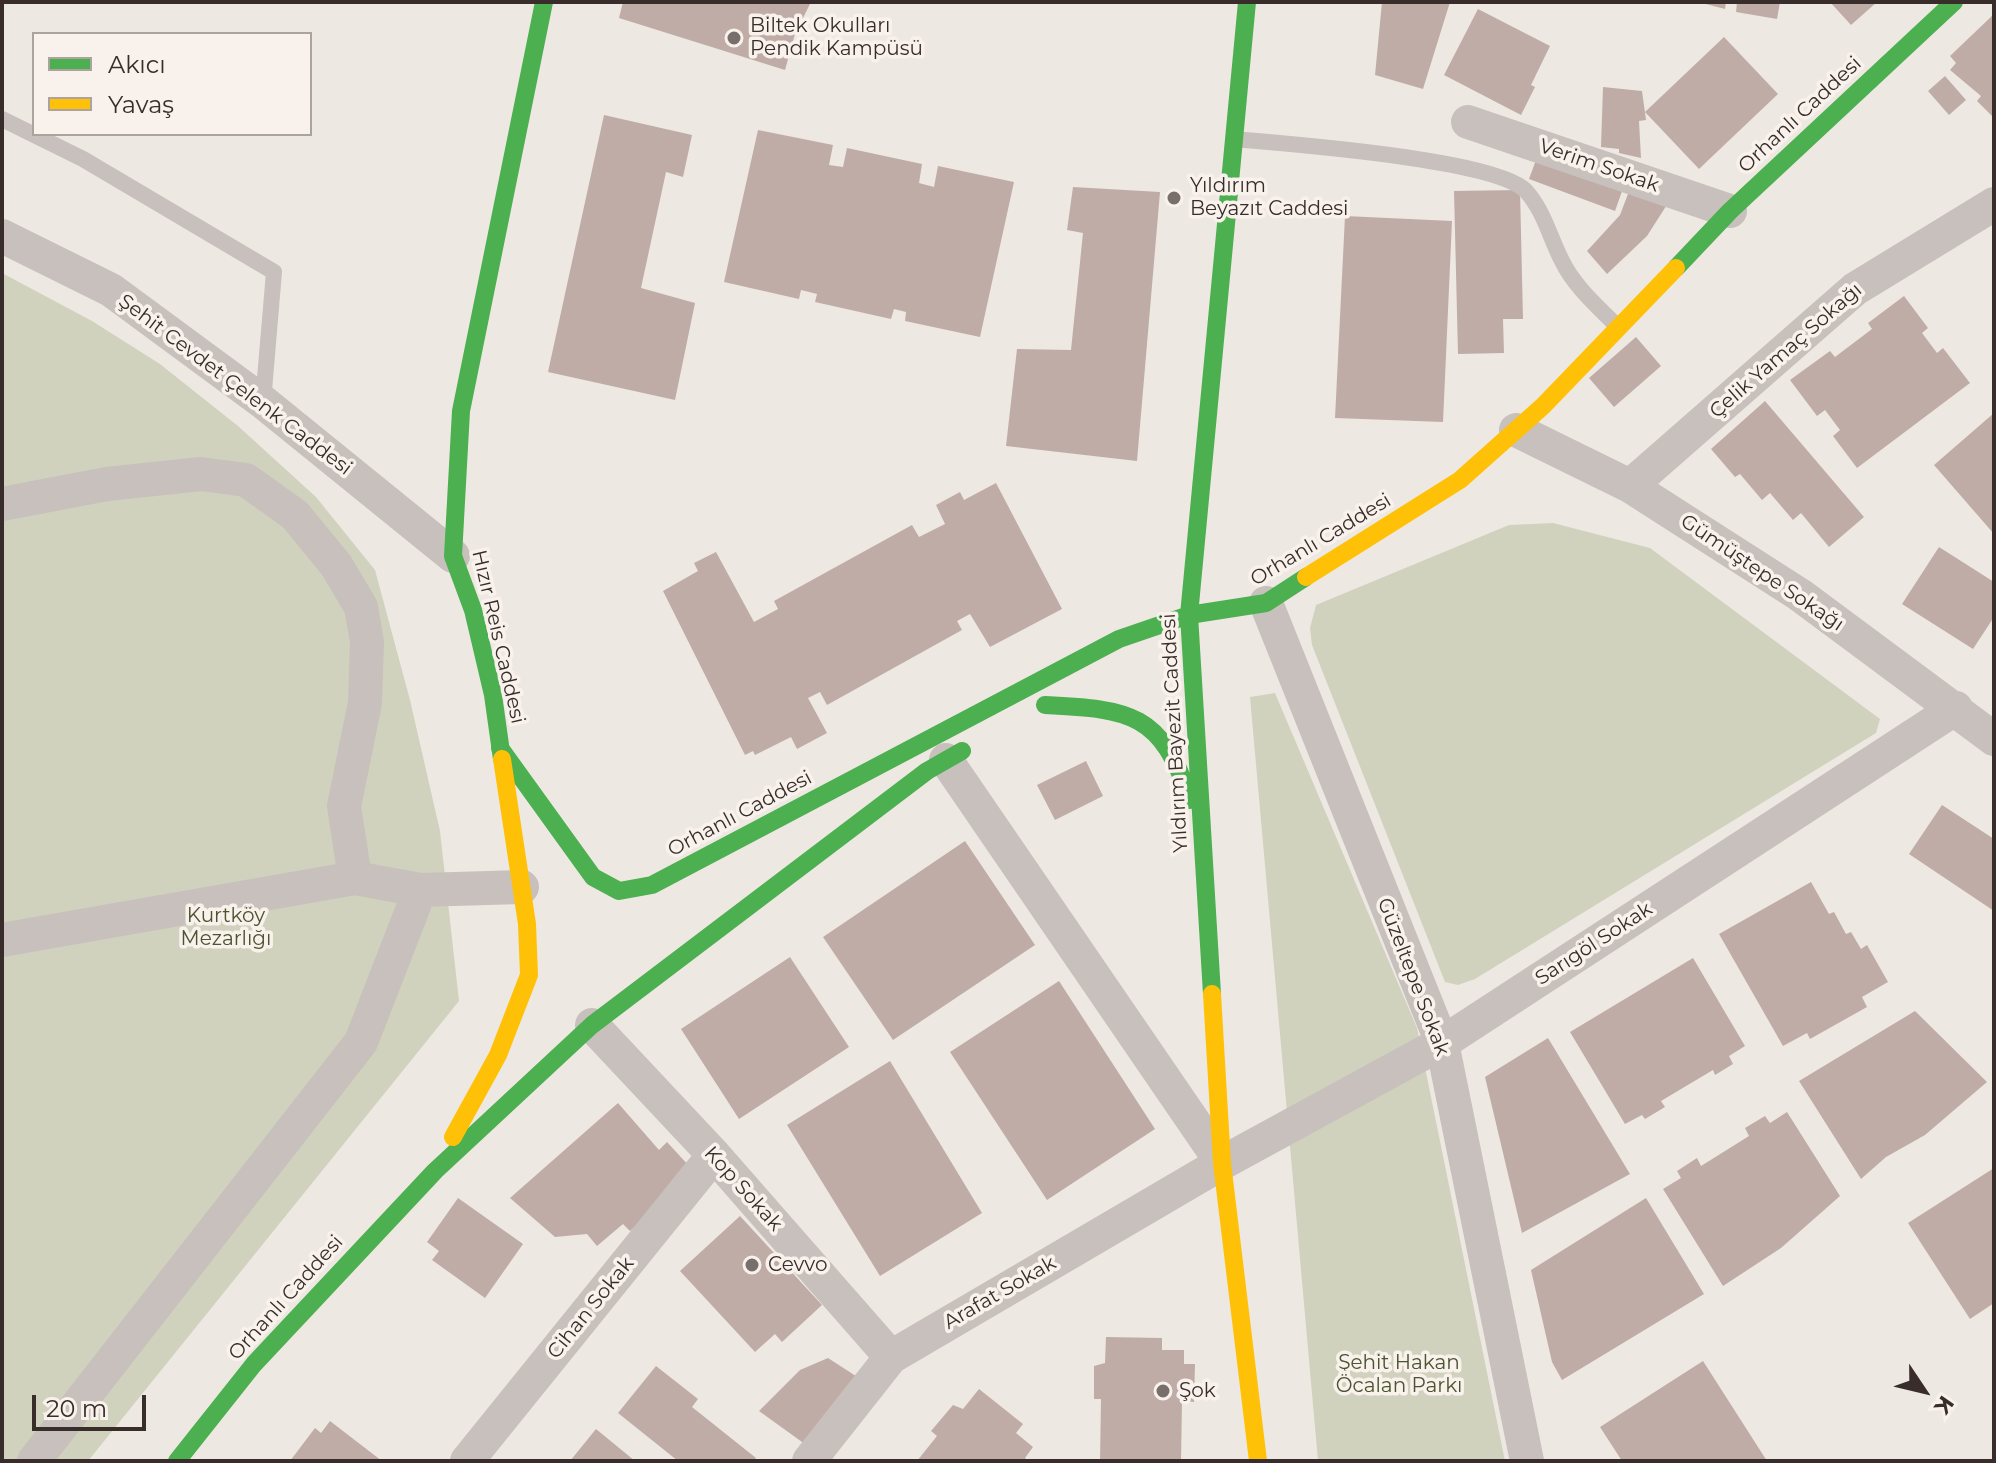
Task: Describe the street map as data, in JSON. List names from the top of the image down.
{
  "streets": {
    "street": [
      "Orhanlı Caddesi",
      "Verim Sokak",
      "Çelik Yamaç Sokağı",
      "Şehit Cevdet Çelenk Caddesi",
      "Gümüştepe Sokağı",
      "Hızır Reis Caddesi",
      "Yıldırım Bayezit Caddesi",
      "Sarıgöl Sokak",
      "Güzeltepe Sokak",
      "Kop Sokak",
      "Arafat Sokak",
      "Cihan Sokak"
    ]
  },
  "crossings": [
    ["Orhanlı Caddesi", "Verim Sokak"],
    ["Orhanlı Caddesi", "Gümüştepe Sokağı"],
    ["Orhanlı Caddesi", "Hızır Reis Caddesi"],
    ["Orhanlı Caddesi", "Yıldırım Bayezit Caddesi"],
    ["Orhanlı Caddesi", "Güzeltepe Sokak"],
    ["Çelik Yamaç Sokağı", "Gümüştepe Sokağı"],
    ["Şehit Cevdet Çelenk Caddesi", "Hızır Reis Caddesi"],
    ["Gümüştepe Sokağı", "Sarıgöl Sokak"],
    ["Yıldırım Bayezit Caddesi", "Sarıgöl Sokak"],
    ["Yıldırım Bayezit Caddesi", "Arafat Sokak"],
    ["Sarıgöl Sokak", "Güzeltepe Sokak"],
    ["Sarıgöl Sokak", "Arafat Sokak"],
    ["Kop Sokak", "Arafat Sokak"],
    ["Kop Sokak", "Cihan Sokak"]
  ],
  "parks": ["Kurtköy Mezarlığı", "Şehit Hakan Öcalan Parkı"],
  "places": [
    "Biltek Okulları Pendik Kampüsü",
    "Yıldırım Beyazıt Caddesi",
    "Cevvo",
    "Şok"
  ],
  "legend": ["Akıcı", "Yavaş"],
  "scale_bar": "20 m",
  "north": "bottom right"
}
